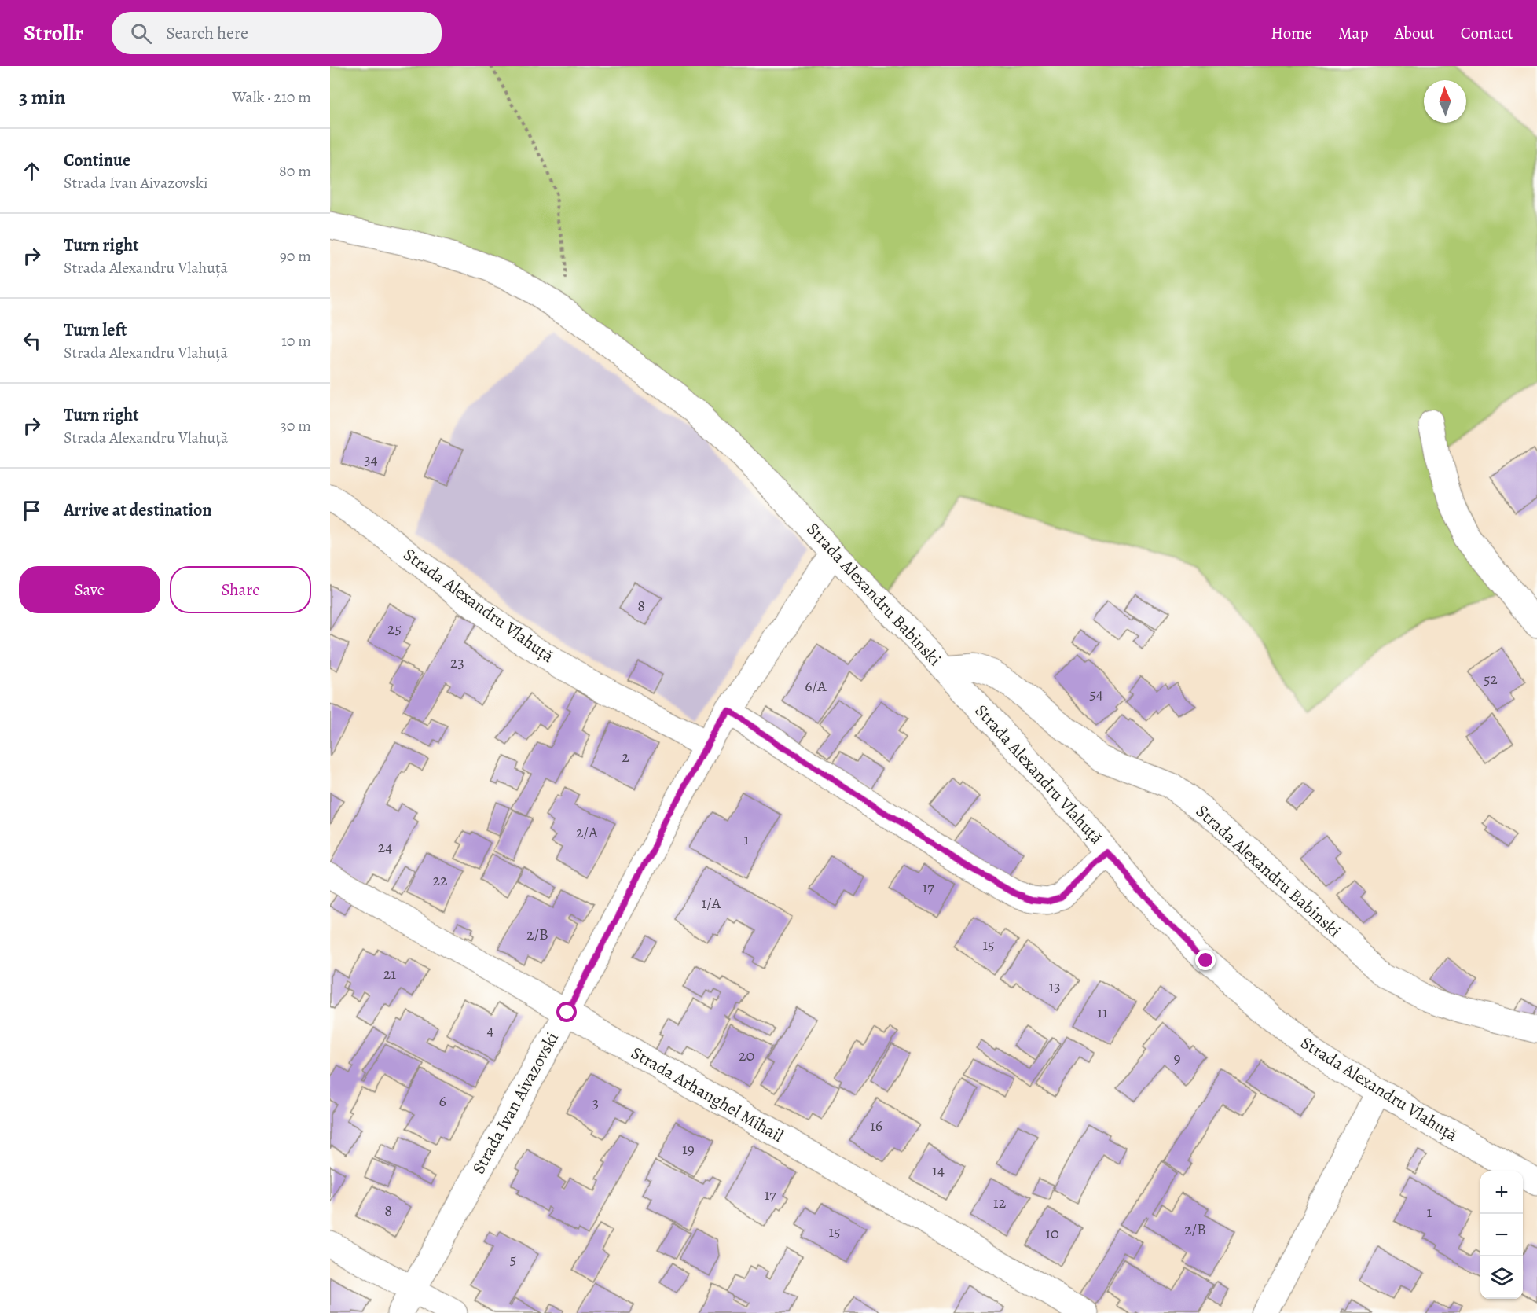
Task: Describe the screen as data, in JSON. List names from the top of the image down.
{
  "streets": {
    "street": [
      "Strada Alexandru Babinski",
      "Strada Аlexandru Vlahuță",
      "Strada Arhanghel Mihail",
      "Strada Ivan Aivazovski"
    ]
  },
  "crossings": [
    ["Strada Alexandru Babinski", "Strada Аlexandru Vlahuță"],
    ["Strada Alexandru Babinski", "Strada Ivan Aivazovski"],
    ["Strada Аlexandru Vlahuță", "Strada Ivan Aivazovski"],
    ["Strada Arhanghel Mihail", "Strada Ivan Aivazovski"]
  ],
  "house_numbers": [
    "34",
    "8",
    "25",
    "23",
    "52",
    "6/A",
    "54",
    "2",
    "2/A",
    "1",
    "24",
    "22",
    "17",
    "1/A",
    "2/B",
    "15",
    "21",
    "13",
    "11",
    "4",
    "20",
    "9",
    "6",
    "3",
    "16",
    "19",
    "14",
    "17",
    "12",
    "8",
    "1",
    "2/B",
    "15",
    "10",
    "5"
  ],
  "north": "top",
  "page": {
    "header": "Strollr",
    "search": "Search here",
    "nav": [
      "Home",
      "Map",
      "About",
      "Contact"
    ],
    "heading": ["3 min", "Walk · 210 m"],
    "list": [
      ["Continue", "Strada Ivan Aivazovski", "80 m"],
      ["Turn right", "Strada Alexandru Vlahuță", "90 m"],
      ["Turn left", "Strada Alexandru Vlahuță", "10 m"],
      ["Turn right", "Strada Аlexandru Vlahuță", "30 m"],
      "Arrive at destination"
    ],
    "buttons": ["Save", "Share"],
    "map_buttons": ["+", "−"]
  }
}
